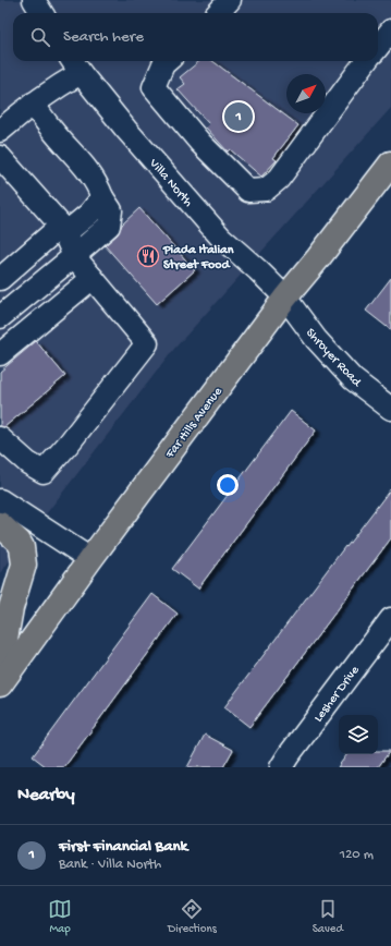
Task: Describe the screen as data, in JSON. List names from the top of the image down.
{
  "streets": {
    "main road": ["Far Hills Avenue"],
    "street": ["Villa North", "Shroyer Road", "Lesher Drive"]
  },
  "crossings": [
    ["Villa North", "Shroyer Road"],
    ["Villa North", "Far Hills Avenue"],
    ["Shroyer Road", "Far Hills Avenue"]
  ],
  "places": {
    "restaurant": ["Piada Italian Street Food"]
  },
  "north": "top right",
  "page": {
    "search": "Search here",
    "pins": "1",
    "heading": "Nearby",
    "list": [
      {
        "mark": "1",
        "name": "First Financial Bank",
        "note": "Bank · Villa North",
        "value": "120 m"
      }
    ],
    "nav": ["Map", "Directions", "Saved"]
  }
}
